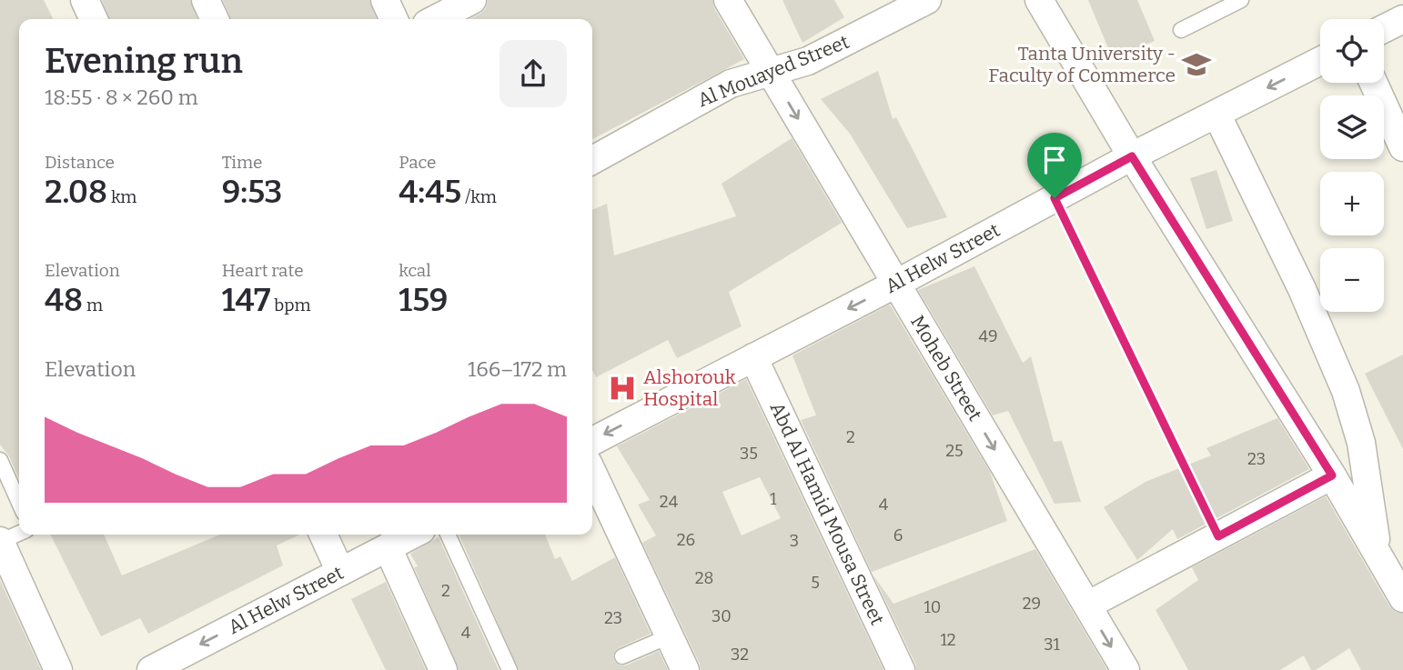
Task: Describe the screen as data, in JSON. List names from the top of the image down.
{
  "streets": {
    "street": [
      "Al Mouayed Street",
      "Al Helw Street",
      "Moheb Street",
      "Abd Al Hamid Mousa Street"
    ]
  },
  "crossings": [
    ["Al Mouayed Street", "Moheb Street"],
    ["Al Helw Street", "Moheb Street"],
    ["Al Helw Street", "Abd Al Hamid Mousa Street"]
  ],
  "one_way": ["Al Helw Street", "Moheb Street"],
  "places": {
    "school or university": ["Tanta University - Faculty of Commerce"],
    "hospital": ["Alshorouk Hospital"]
  },
  "house_numbers": [
    "49",
    "2",
    "25",
    "35",
    "23",
    "1",
    "24",
    "4",
    "6",
    "26",
    "3",
    "28",
    "5",
    "2",
    "29",
    "10",
    "30",
    "23",
    "4",
    "12",
    "31",
    "32"
  ],
  "page": {
    "map_buttons": ["+", "−"],
    "heading": ["Evening run", "18:55 · 8 × 260 m"],
    "stats": [
      ["Distance", "2.08 km"],
      ["Time", "9:53"],
      ["Pace", "4:45 /km"],
      ["Elevation", "48 m"],
      ["Heart rate", "147 bpm"],
      ["kcal", "159"]
    ],
    "chart": ["Elevation", "166–172 m"]
  }
}
